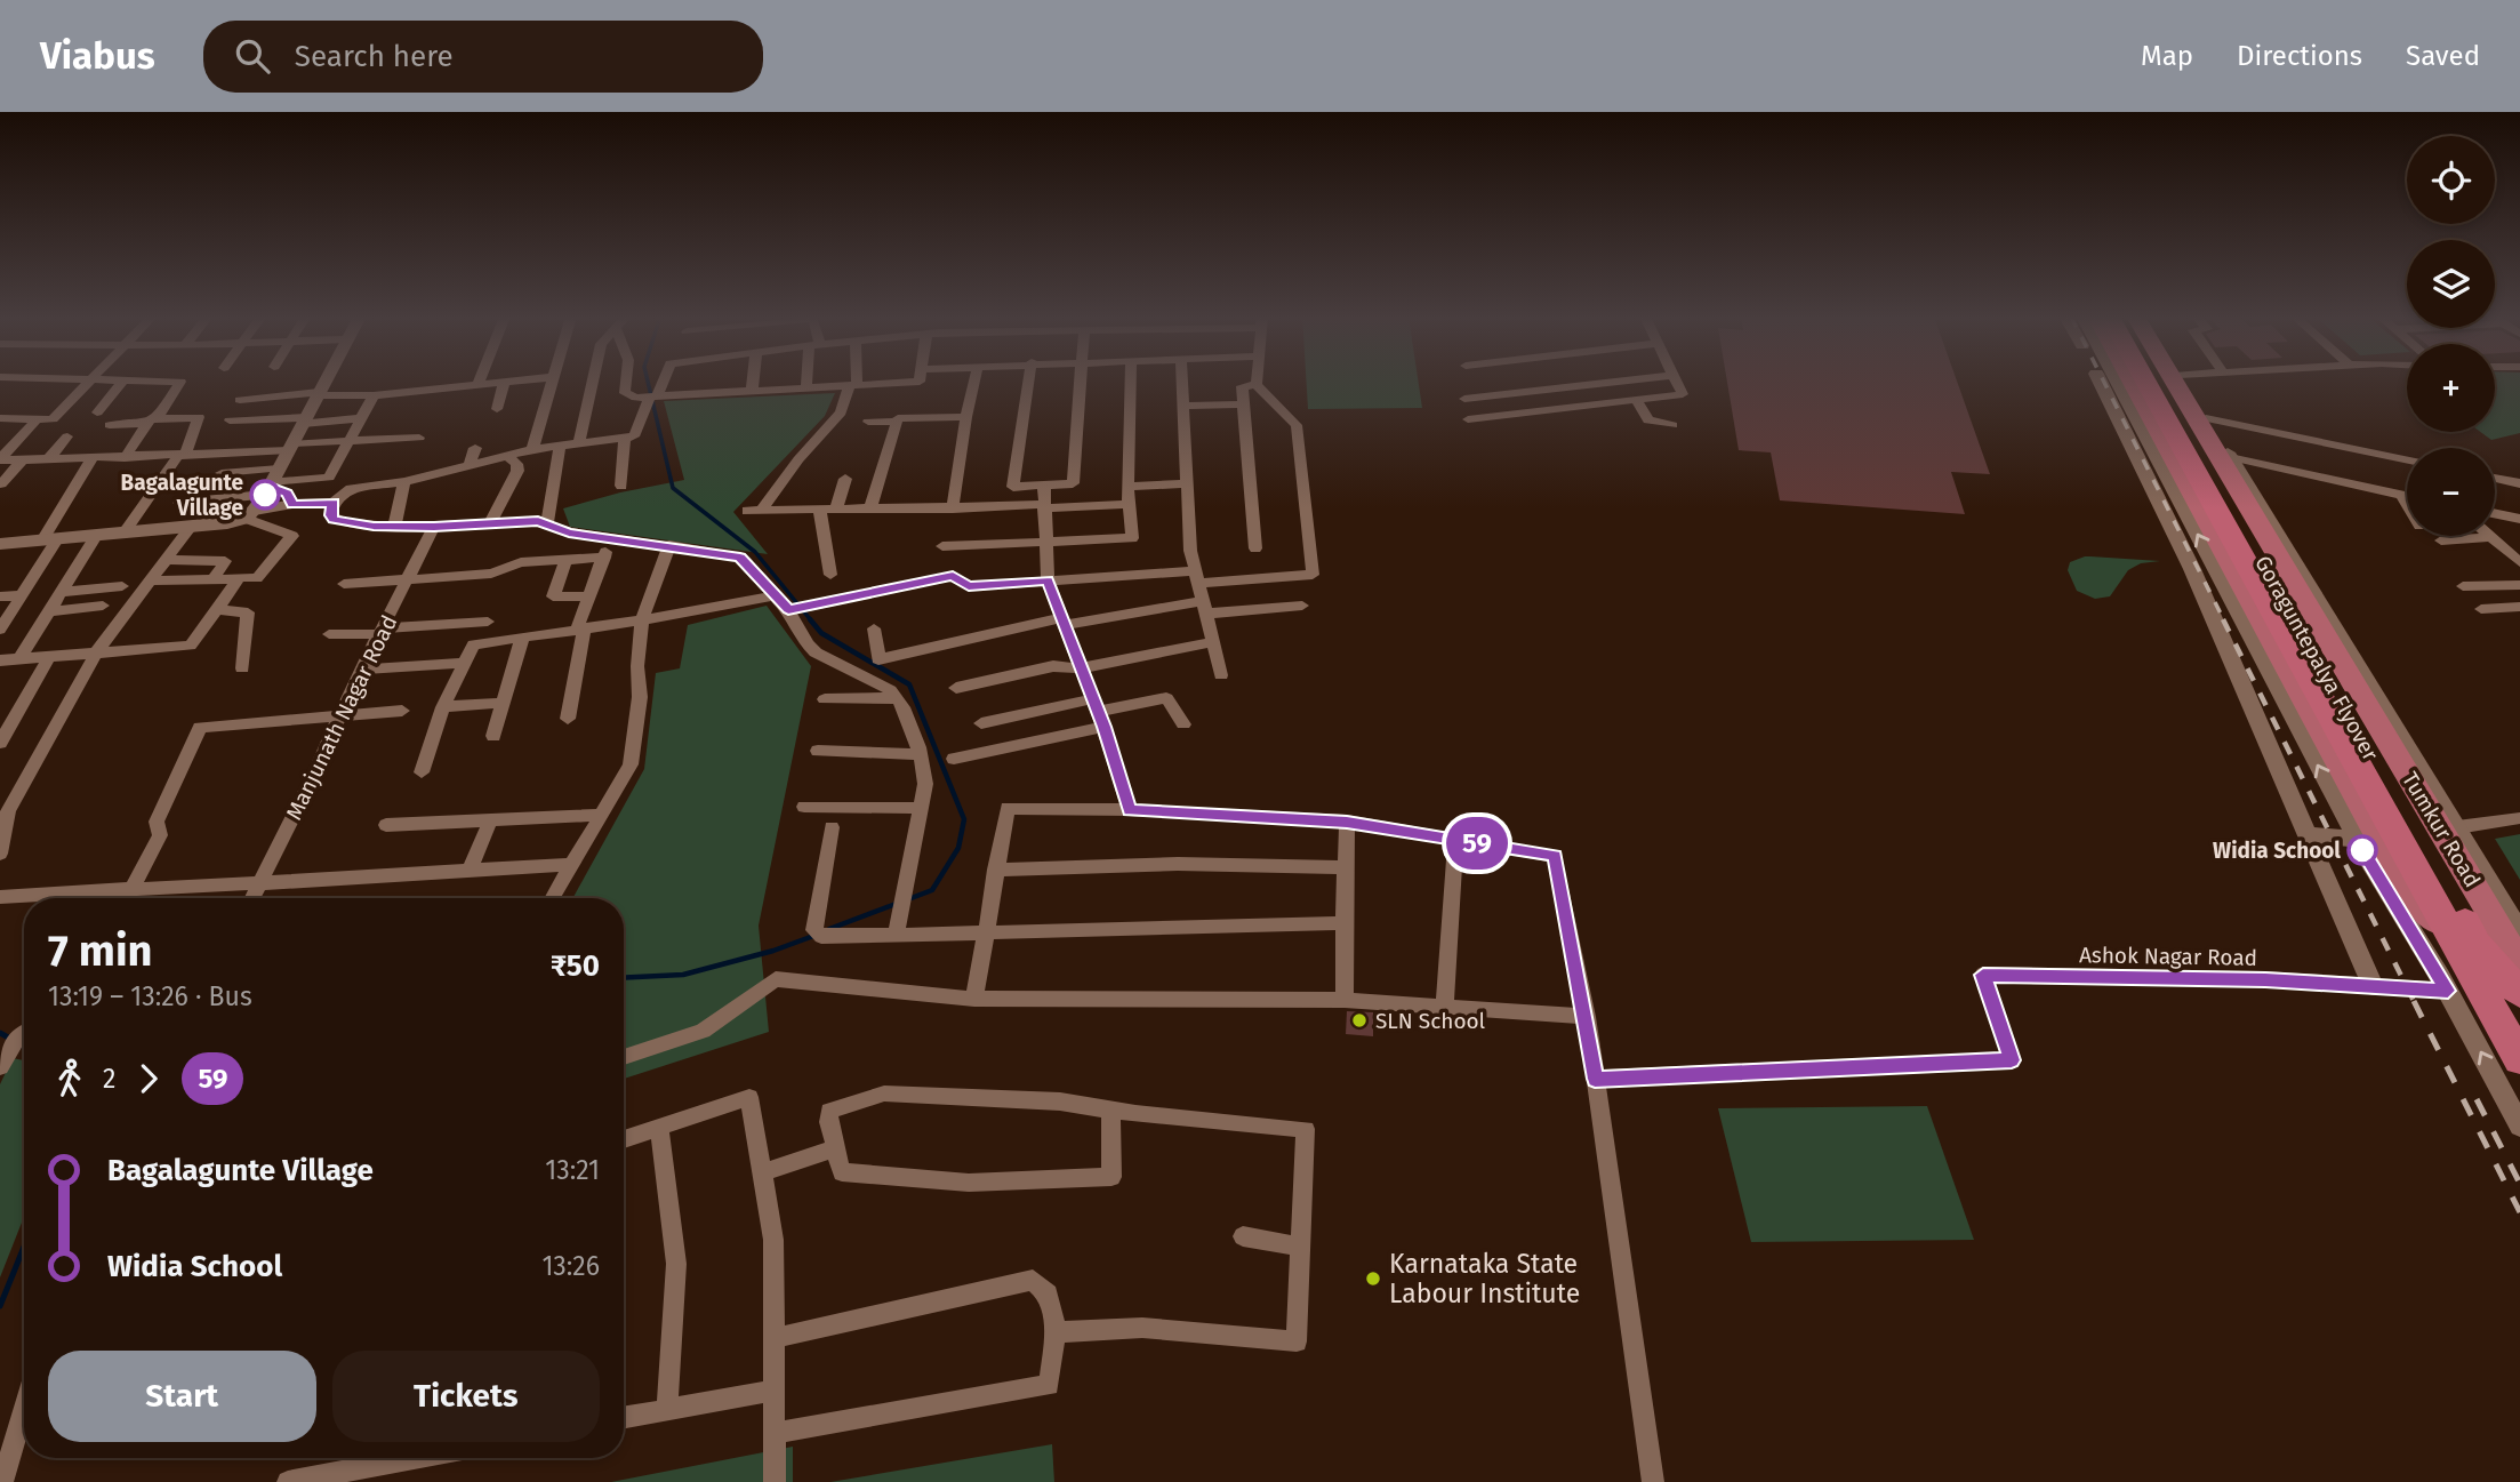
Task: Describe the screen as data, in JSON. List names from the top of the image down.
{
  "streets": {
    "highway": ["Goraguntepalya Flyover", "Tumkur Road"],
    "street": ["Manjunath Nagar Road", "Ashok Nagar Road"]
  },
  "places": [
    "Bagalagunte Village",
    "Widia School",
    "SLN School",
    "Karnataka State Labour Institute"
  ],
  "lines": ["bus line 59"],
  "page": {
    "header": "Viabus",
    "search": "Search here",
    "nav": ["Map", "Directions", "Saved"],
    "on_map": "59",
    "map_buttons": ["+", "−"],
    "heading": ["7 min", "13:19 – 13:26 · Bus", "₹50"],
    "legs": ["2", "59"],
    "list": [
      {
        "name": "Bagalagunte Village",
        "value": "13:21"
      },
      {
        "name": "Widia School",
        "value": "13:26"
      }
    ],
    "buttons": ["Start", "Tickets"]
  }
}
